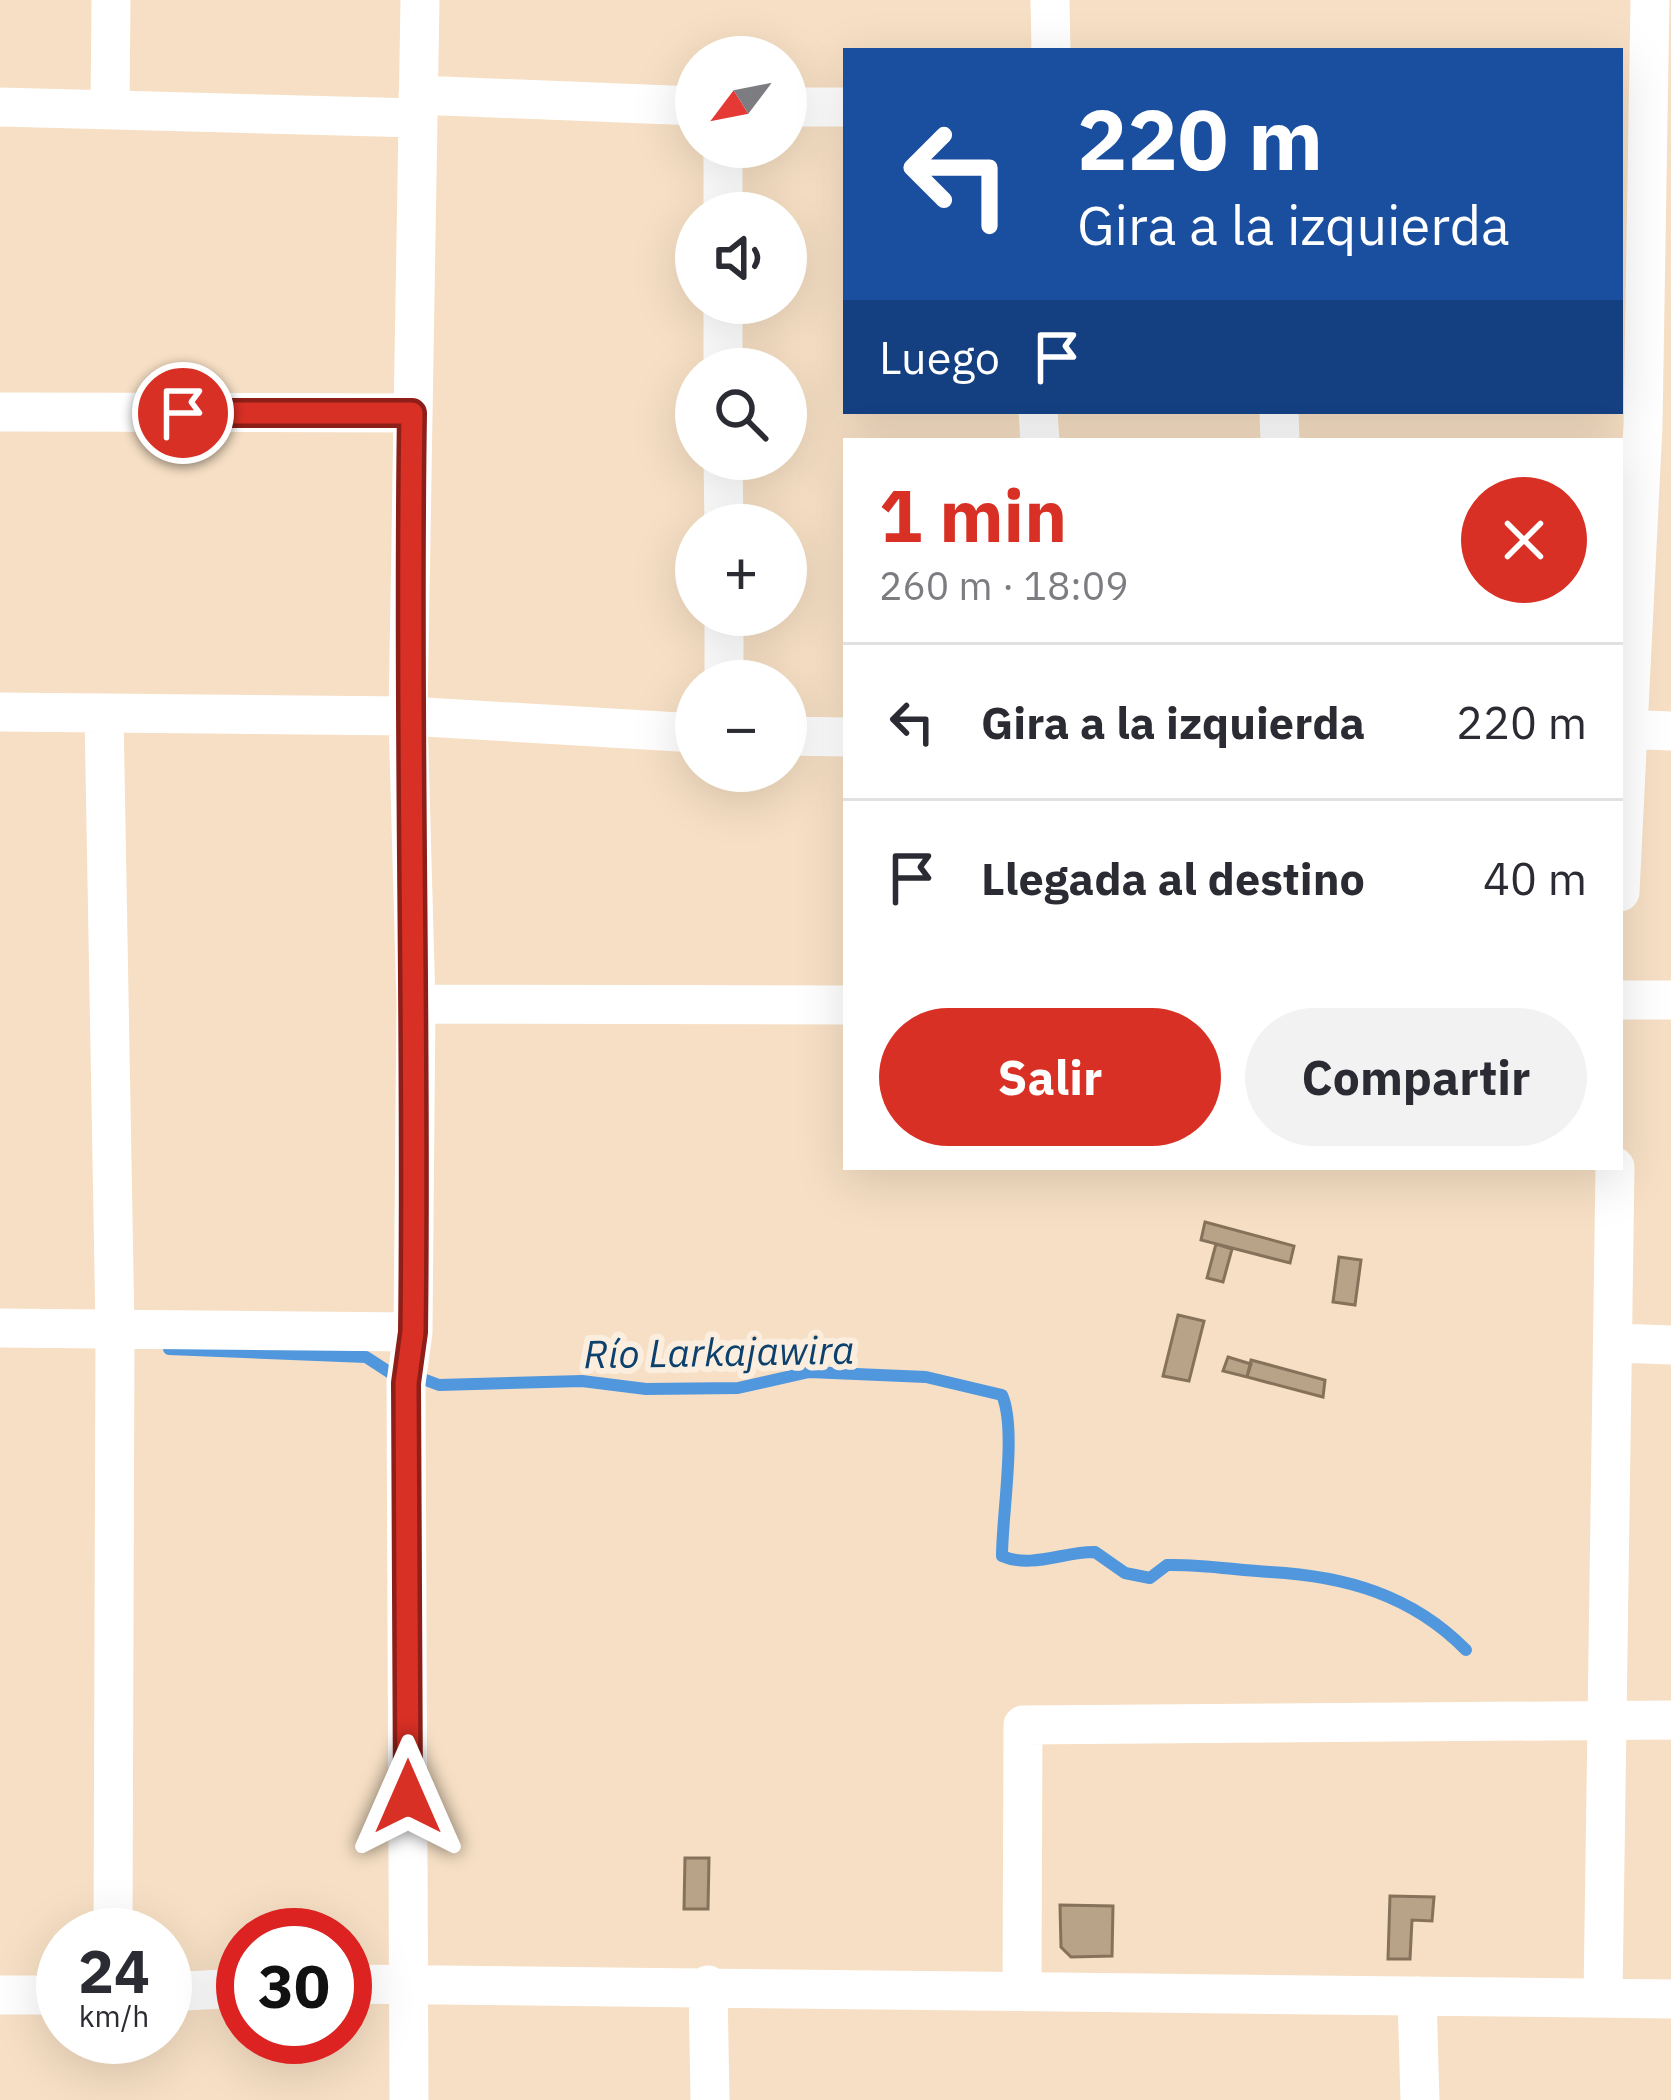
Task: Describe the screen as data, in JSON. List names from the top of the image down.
{
  "water": ["Río Larkajawira"],
  "north": "bottom left",
  "page": {
    "map_buttons": ["+", "−"],
    "turn": ["220 m", "Gira a la izquierda"],
    "then": "Luego",
    "heading": ["1 min", "260 m · 18:09"],
    "list": [
      {
        "name": "Gira a la izquierda",
        "value": "220 m"
      },
      {
        "name": "Llegada al destino",
        "value": "40 m"
      }
    ],
    "buttons": ["Salir", "Compartir"],
    "speed": "24 km/h",
    "limit": "30"
  }
}
